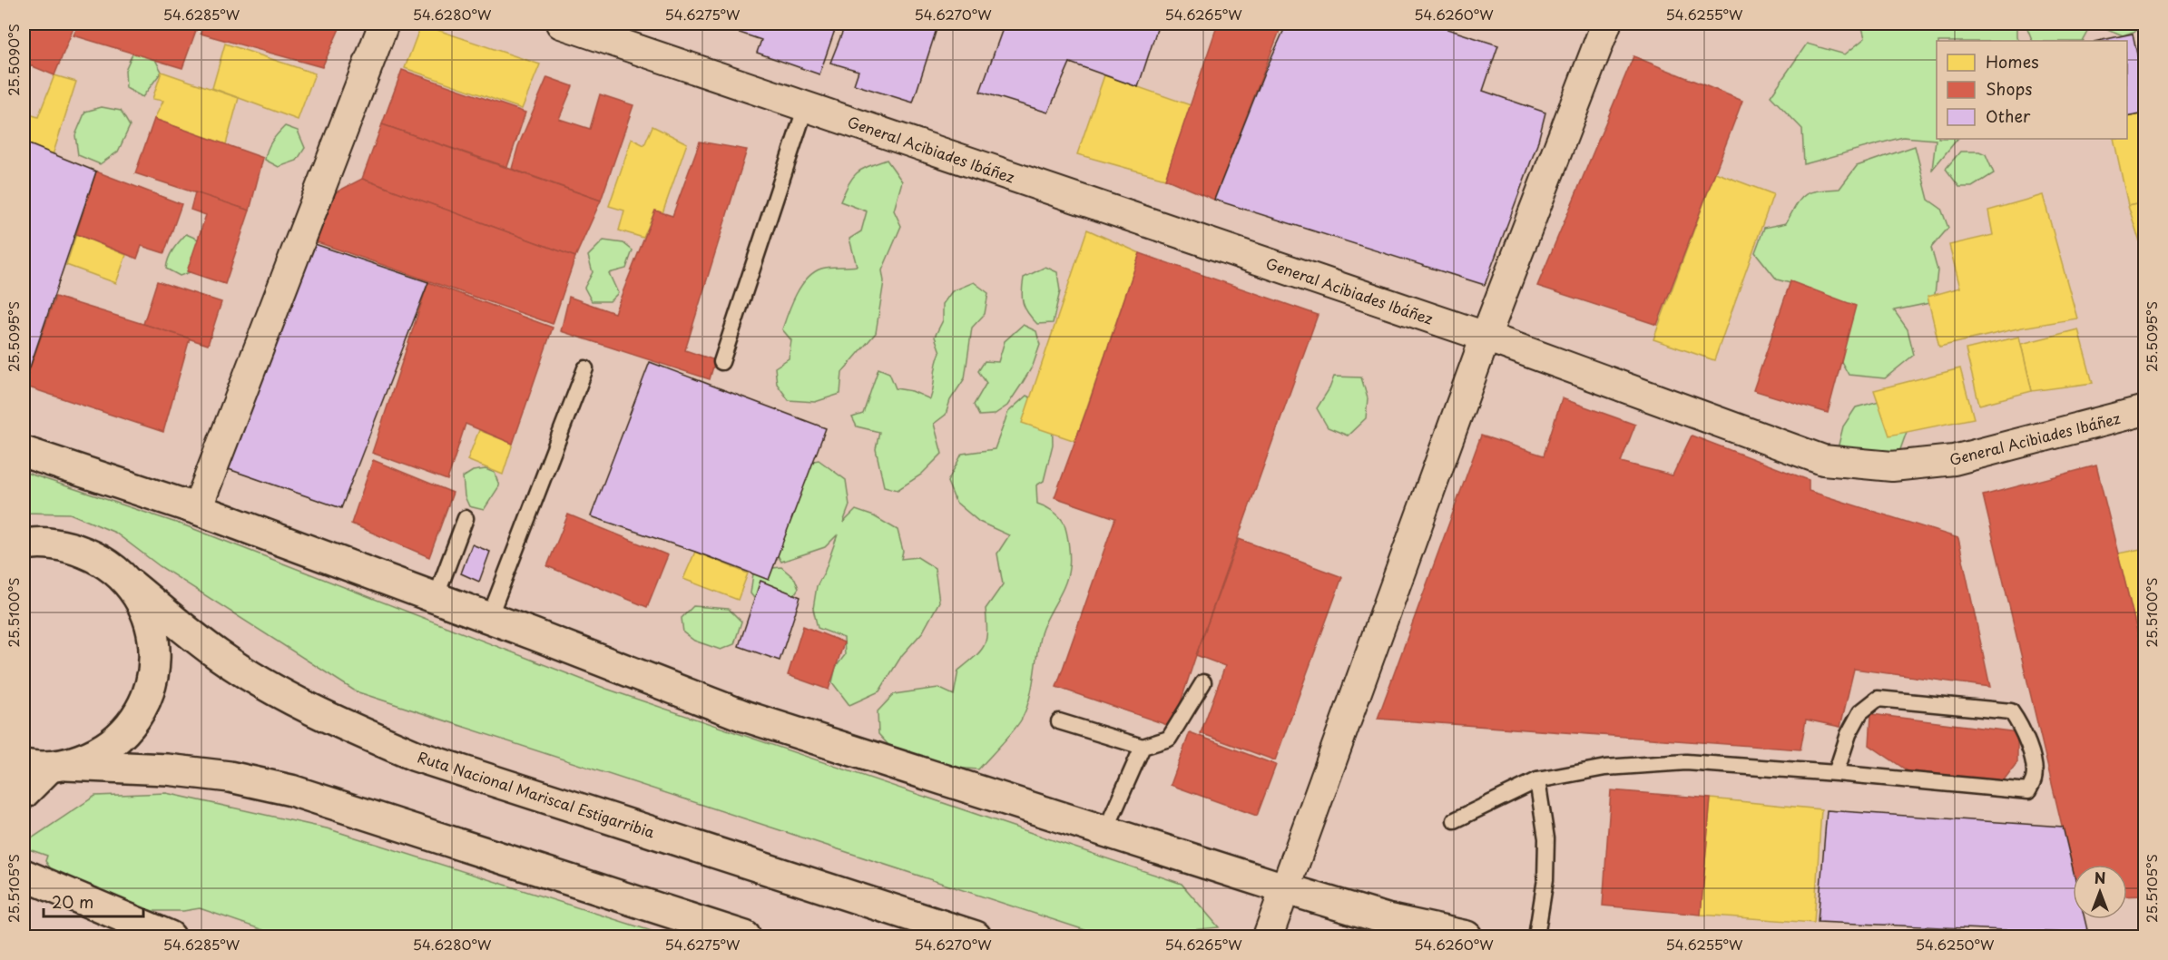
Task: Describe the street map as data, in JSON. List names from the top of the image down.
{
  "streets": {
    "main road": ["Ruta Nacional Mariscal Estigarribia"],
    "street": ["General Acibiades Ibáñez"]
  },
  "legend": ["Homes", "Shops", "Other"],
  "scale_bar": "20 m",
  "north": "top",
  "coordinates": [
    "54.6285°W",
    "54.6280°W",
    "54.6275°W",
    "54.6270°W",
    "54.6265°W",
    "54.6260°W",
    "54.6255°W",
    "25.5090°S",
    "25.5095°S",
    "25.5100°S",
    "25.5105°S",
    "54.6250°W"
  ]
}
